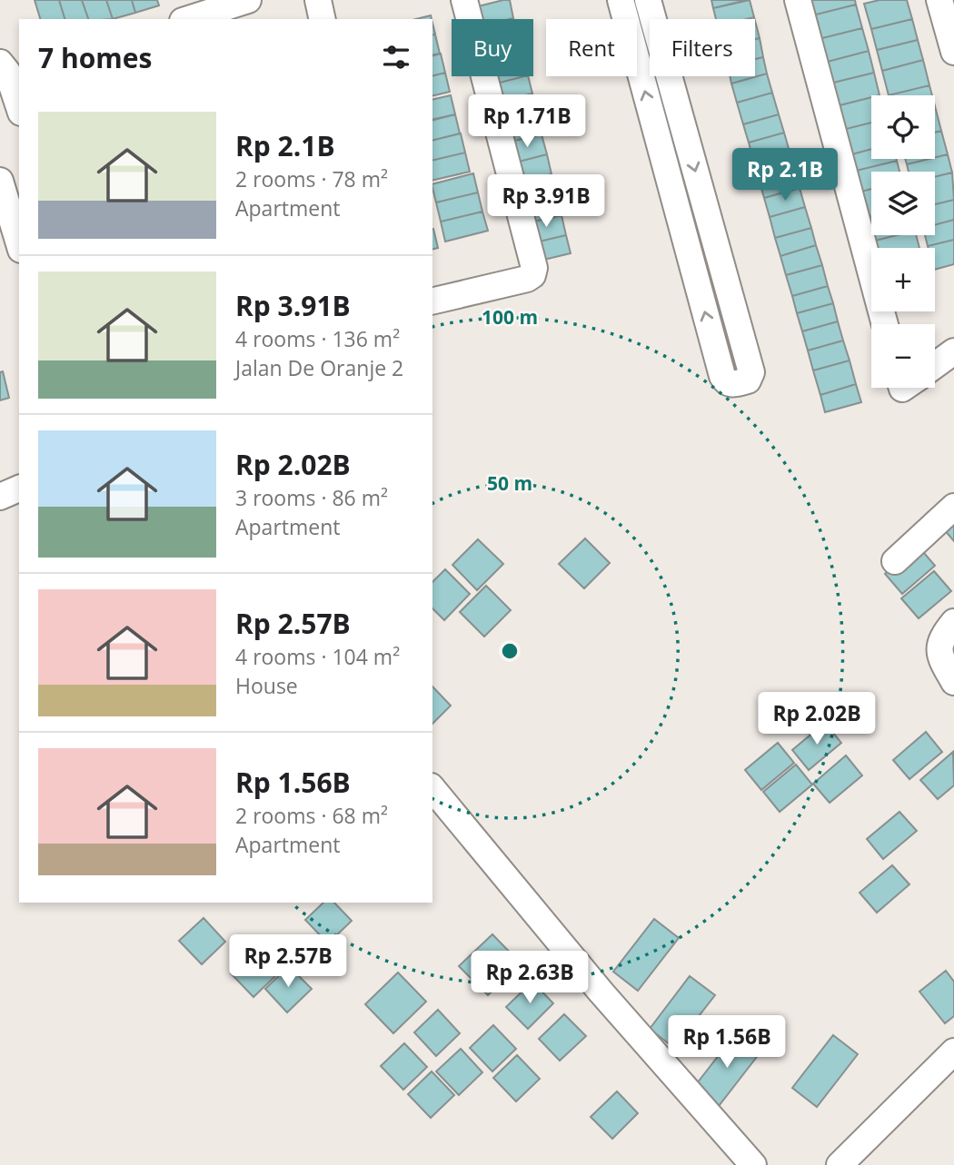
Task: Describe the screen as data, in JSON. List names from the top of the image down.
{
  "page": {
    "chip": ["Buy", "Rent", "Filters"],
    "heading": "7 homes",
    "price": [
      "Rp 1.71B",
      "Rp 2.1B",
      "Rp 3.91B",
      "Rp 2.02B",
      "Rp 2.57B",
      "Rp 2.63B",
      "Rp 1.56B"
    ],
    "map_buttons": ["+", "−"],
    "list": [
      {
        "name": "Rp 2.1B",
        "note": "2 rooms · 78 m² · Apartment"
      },
      {
        "name": "Rp 3.91B",
        "note": "4 rooms · 136 m² · Jalan De Oranje 2"
      },
      {
        "name": "Rp 2.02B",
        "note": "3 rooms · 86 m² · Apartment"
      },
      {
        "name": "Rp 2.57B",
        "note": "4 rooms · 104 m² · House"
      },
      {
        "name": "Rp 1.56B",
        "note": "2 rooms · 68 m² · Apartment"
      }
    ]
  },
  "rings": ["100 m", "50 m"]
}
